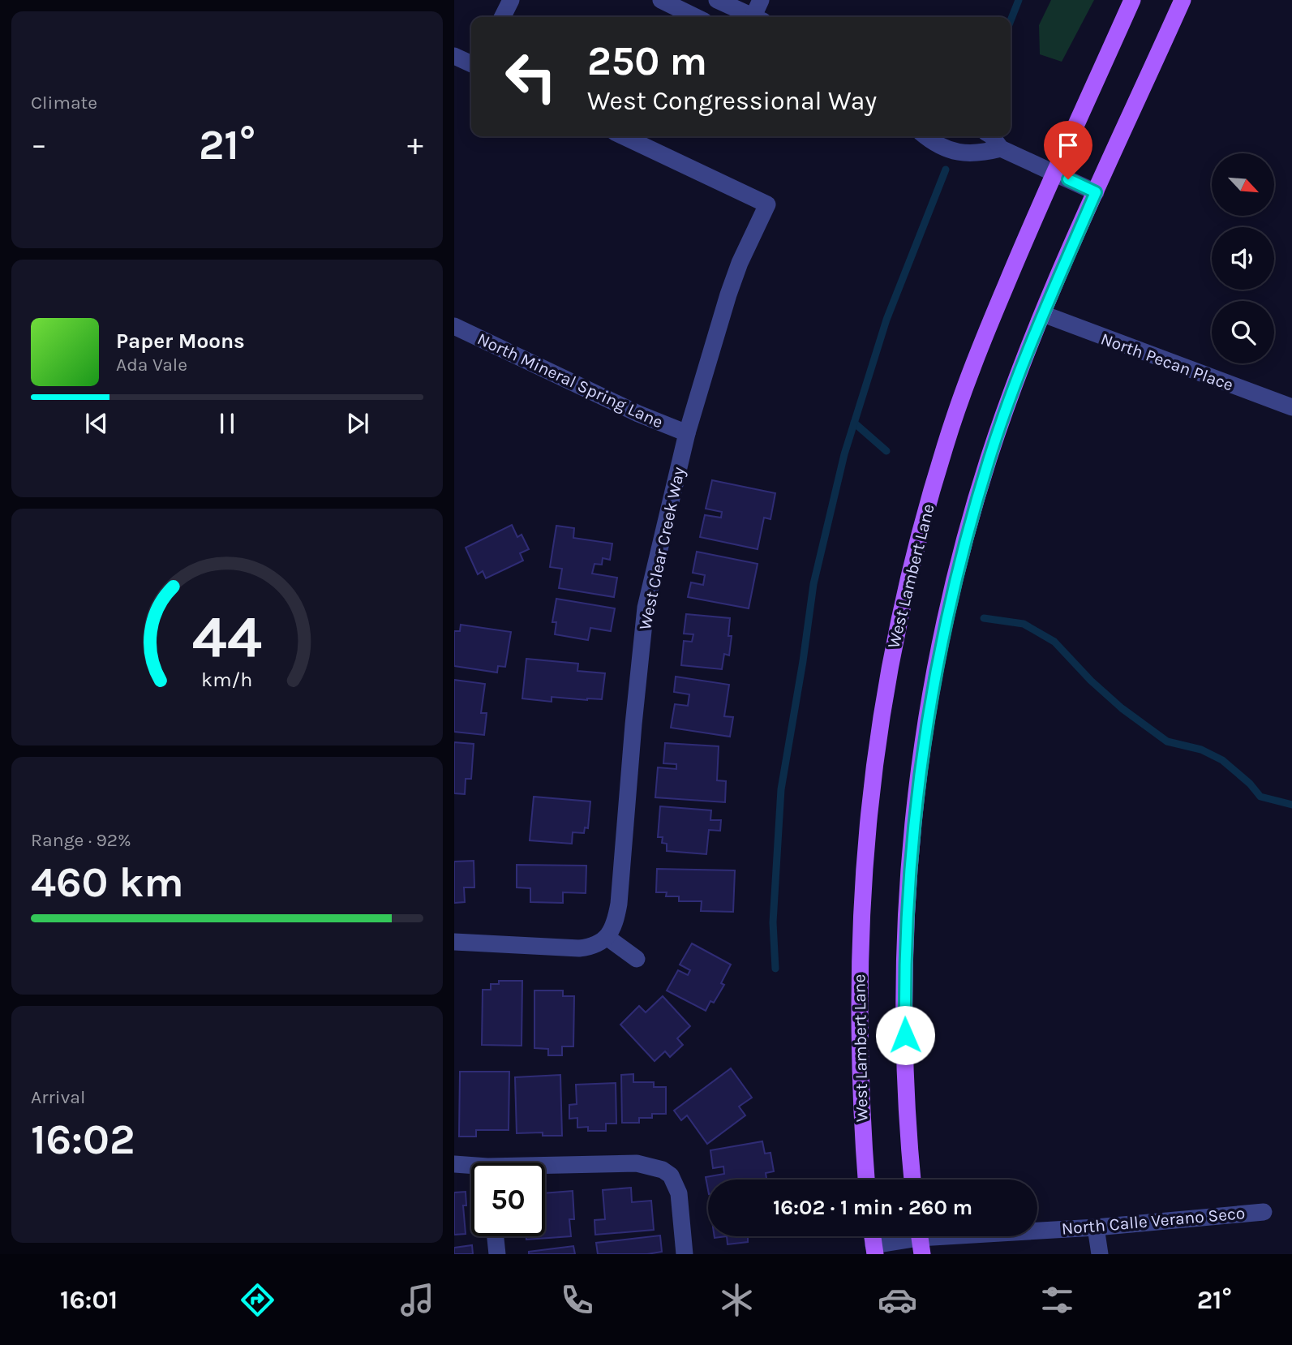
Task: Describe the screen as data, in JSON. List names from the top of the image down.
{
  "streets": {
    "main road": ["West Lambert Lane"],
    "street": [
      "North Pecan Place",
      "North Mineral Spring Lane",
      "West Clear Creek Way",
      "North Calle Verano Seco"
    ]
  },
  "crossings": [
    ["North Mineral Spring Lane", "West Clear Creek Way"]
  ],
  "north": "bottom right",
  "page": {
    "tile": [
      "Climate",
      ["Range · 92%", "460 km"],
      ["Arrival", "16:02"]
    ],
    "turn": ["250 m", "West Congressional Way"],
    "heat": ["−", "21°", "+"],
    "song": ["Paper Moons", "Ada Vale"],
    "limit": "50",
    "trip": "16:02 · 1 min · 260 m",
    "tabs": ["16:01", "21°"],
    "gauge": ["44", "km/h"]
  }
}
